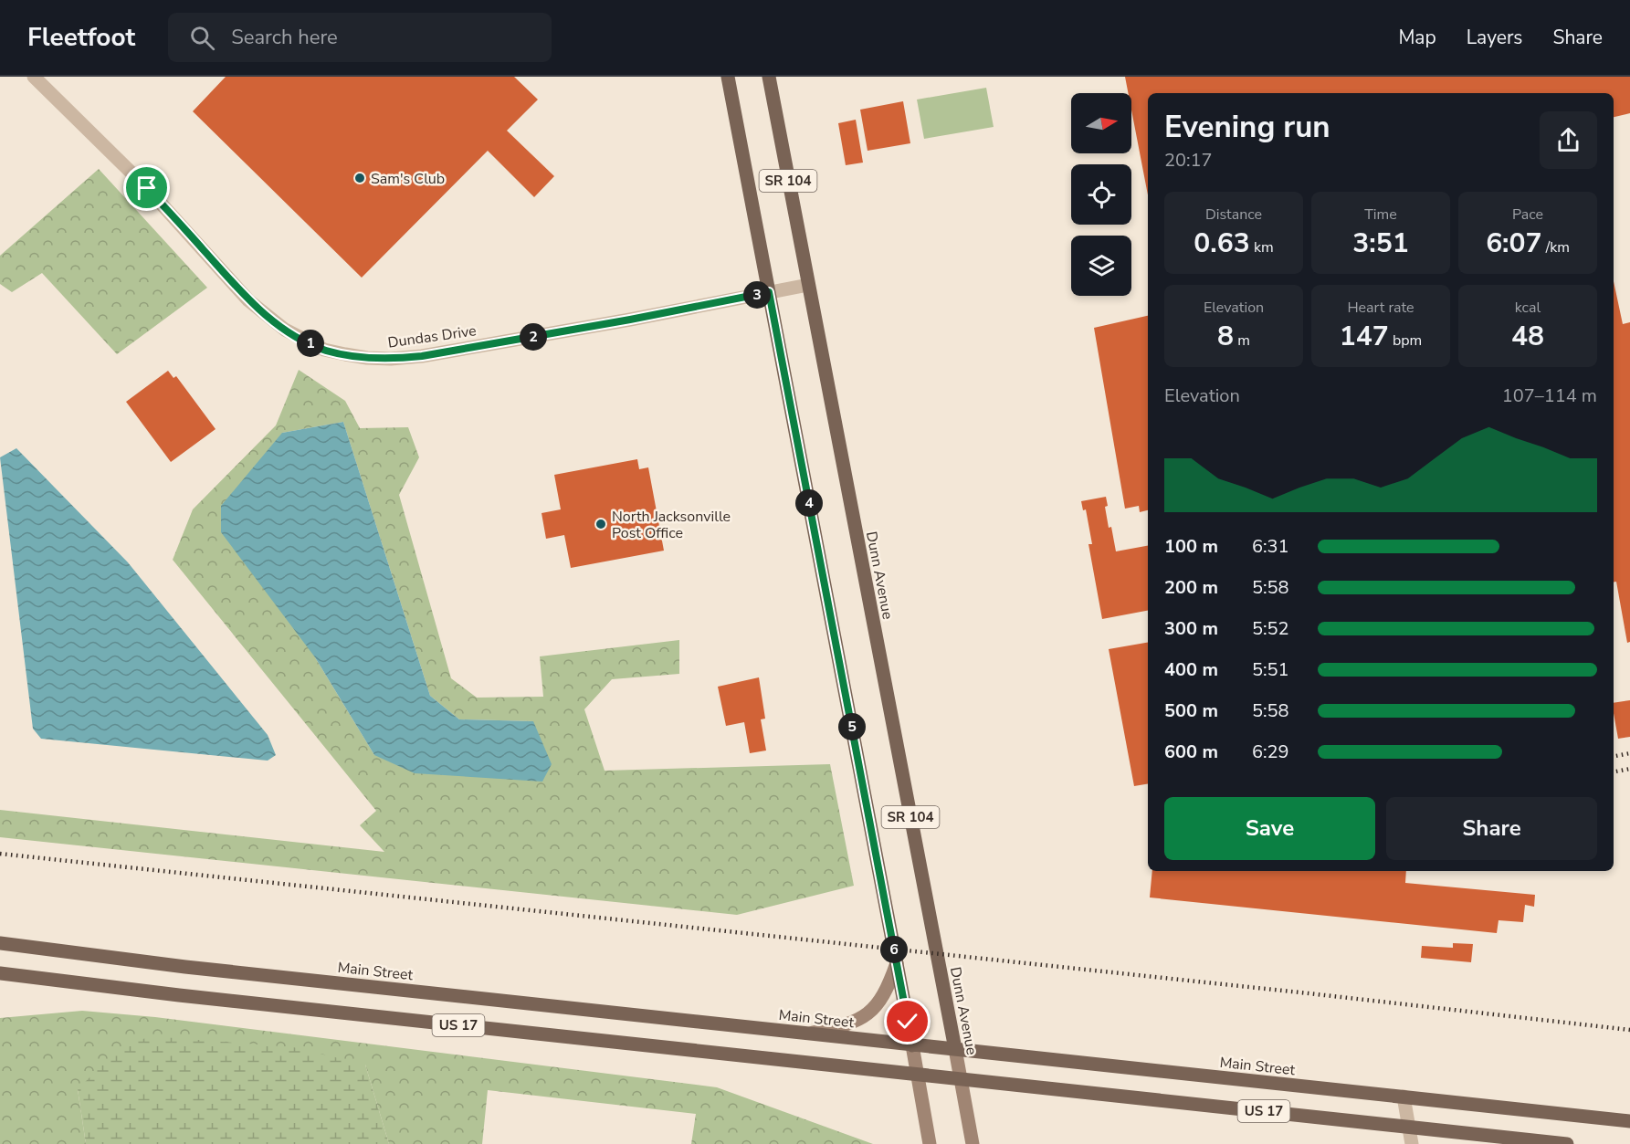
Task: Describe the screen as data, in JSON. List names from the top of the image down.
{
  "streets": {
    "main road": [
      "SR 104",
      "Dunn Avenue",
      "Main Street",
      "US 17"
    ],
    "street": ["Dundas Drive"]
  },
  "crossings": [
    ["SR 104", "Dundas Drive"],
    ["SR 104", "Main Street"],
    ["SR 104", "US 17"],
    ["Dundas Drive", "Dunn Avenue"],
    ["Dunn Avenue", "Main Street"],
    ["Dunn Avenue", "US 17"]
  ],
  "places": ["Sam's Club", "North Jacksonville Post Office"],
  "north": "right",
  "page": {
    "header": "Fleetfoot",
    "search": "Search here",
    "nav": ["Map", "Layers", "Share"],
    "heading": ["Evening run", "20:17"],
    "stats": [
      ["Distance", "0.63 km"],
      ["Time", "3:51"],
      ["Pace", "6:07 /km"],
      ["Elevation", "8 m"],
      ["Heart rate", "147 bpm"],
      ["kcal", "48"]
    ],
    "pins": [
      "3",
      "2",
      "1",
      "4",
      "5",
      "6"
    ],
    "chart": ["Elevation", "107–114 m"],
    "list": [
      {
        "name": "100 m",
        "note": "6:31"
      },
      {
        "name": "200 m",
        "note": "5:58"
      },
      {
        "name": "300 m",
        "note": "5:52"
      },
      {
        "name": "400 m",
        "note": "5:51"
      },
      {
        "name": "500 m",
        "note": "5:58"
      },
      {
        "name": "600 m",
        "note": "6:29"
      }
    ],
    "buttons": ["Save", "Share"]
  }
}
